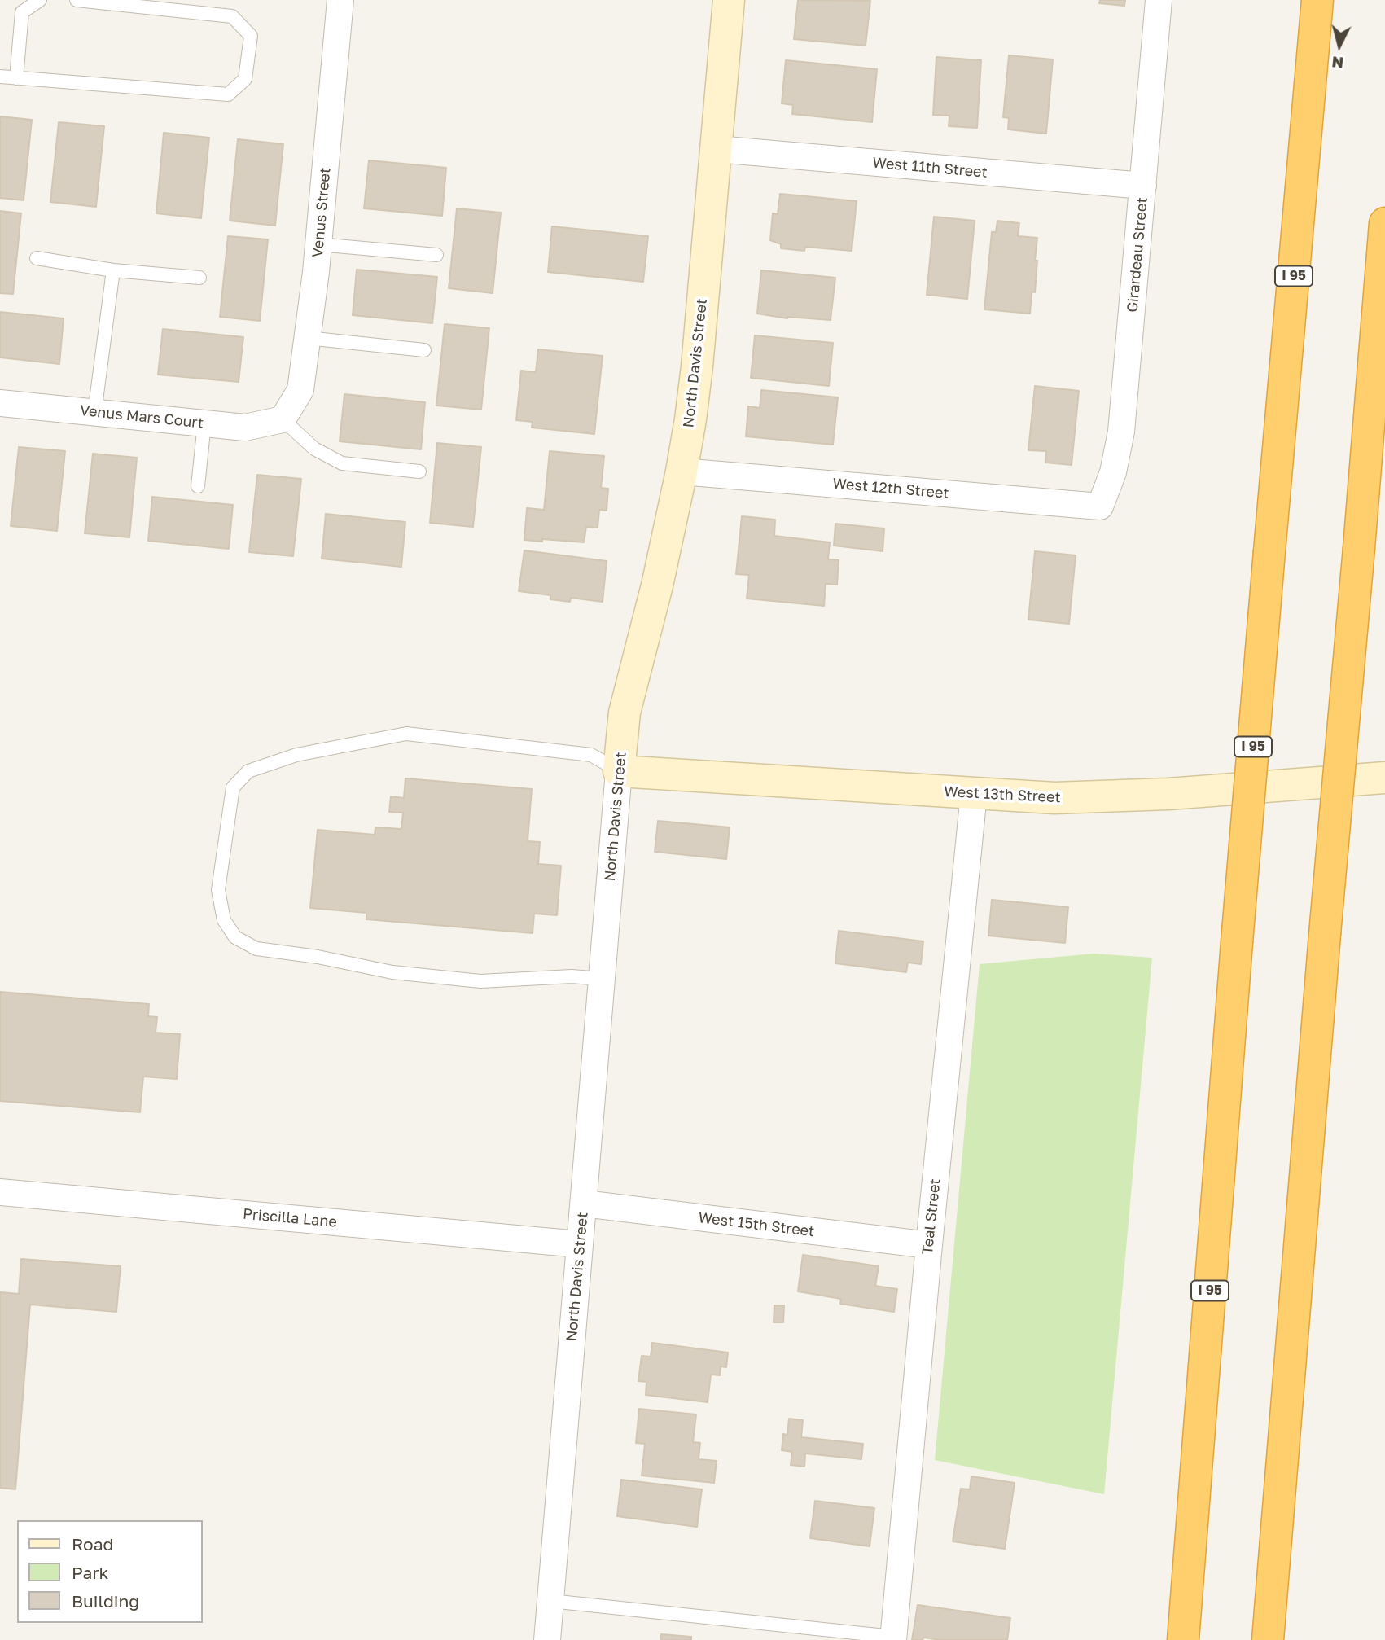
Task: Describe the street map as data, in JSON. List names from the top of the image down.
{
  "streets": {
    "highway": ["I 95"],
    "street": [
      "West 11th Street",
      "Venus Street",
      "Girardeau Street",
      "North Davis Street",
      "Venus Mars Court",
      "West 12th Street",
      "West 13th Street",
      "Teal Street",
      "Priscilla Lane",
      "West 15th Street"
    ]
  },
  "crossings": [
    ["West 11th Street", "Girardeau Street"],
    ["West 11th Street", "North Davis Street"],
    ["Venus Street", "Venus Mars Court"],
    ["Girardeau Street", "West 12th Street"],
    ["North Davis Street", "West 12th Street"],
    ["North Davis Street", "West 13th Street"],
    ["North Davis Street", "Priscilla Lane"],
    ["North Davis Street", "West 15th Street"],
    ["West 13th Street", "Teal Street"],
    ["Teal Street", "West 15th Street"]
  ],
  "legend": ["Road", "Park", "Building"],
  "north": "bottom"
}
